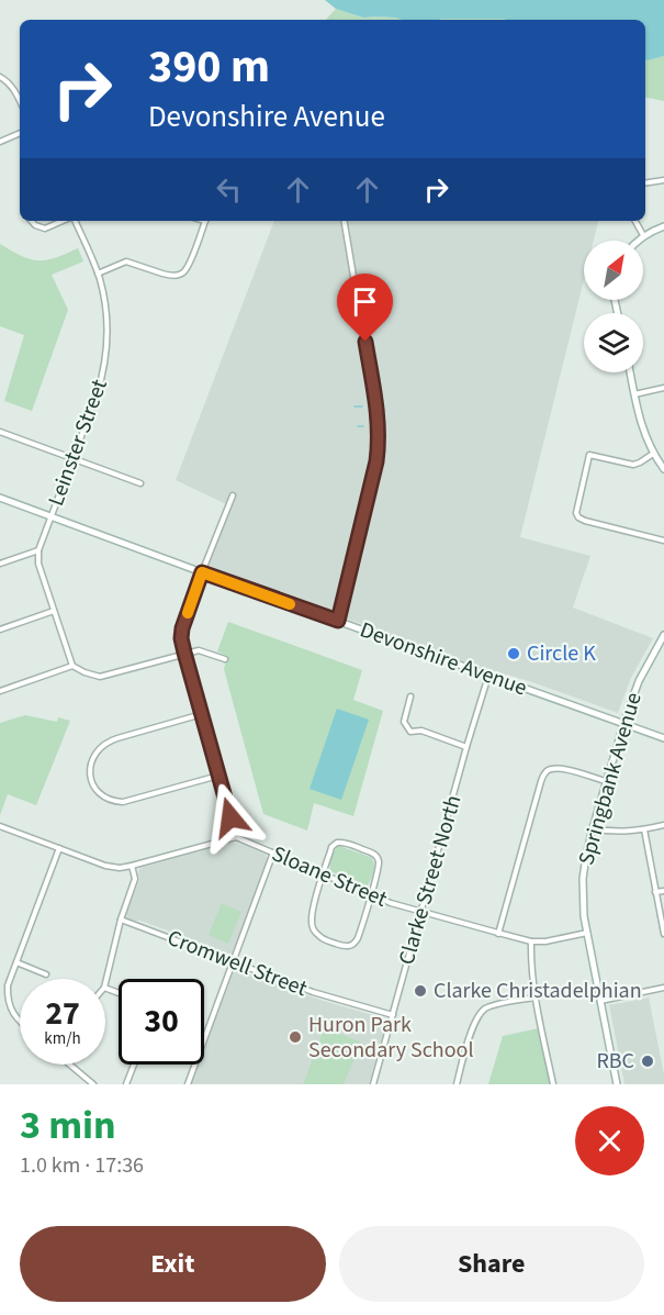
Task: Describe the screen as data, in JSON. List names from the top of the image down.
{
  "streets": {
    "main road": ["Devonshire Avenue", "Springbank Avenue"],
    "street": [
      "Leinster Street",
      "Sloane Street",
      "Clarke Street North",
      "Cromwell Street"
    ]
  },
  "crossings": [
    ["Leinster Street", "Devonshire Avenue"],
    ["Devonshire Avenue", "Springbank Avenue"],
    ["Devonshire Avenue", "Clarke Street North"],
    ["Springbank Avenue", "Sloane Street"],
    ["Sloane Street", "Clarke Street North"],
    ["Clarke Street North", "Cromwell Street"]
  ],
  "places": [
    "Circle K",
    "Clarke Christadelphian",
    "Huron Park Secondary School",
    "RBC"
  ],
  "north": "top right",
  "page": {
    "turn": ["390 m", "Devonshire Avenue"],
    "speed": "27 km/h",
    "limit": "30",
    "heading": ["3 min", "1.0 km · 17:36"],
    "buttons": ["Exit", "Share"]
  }
}
